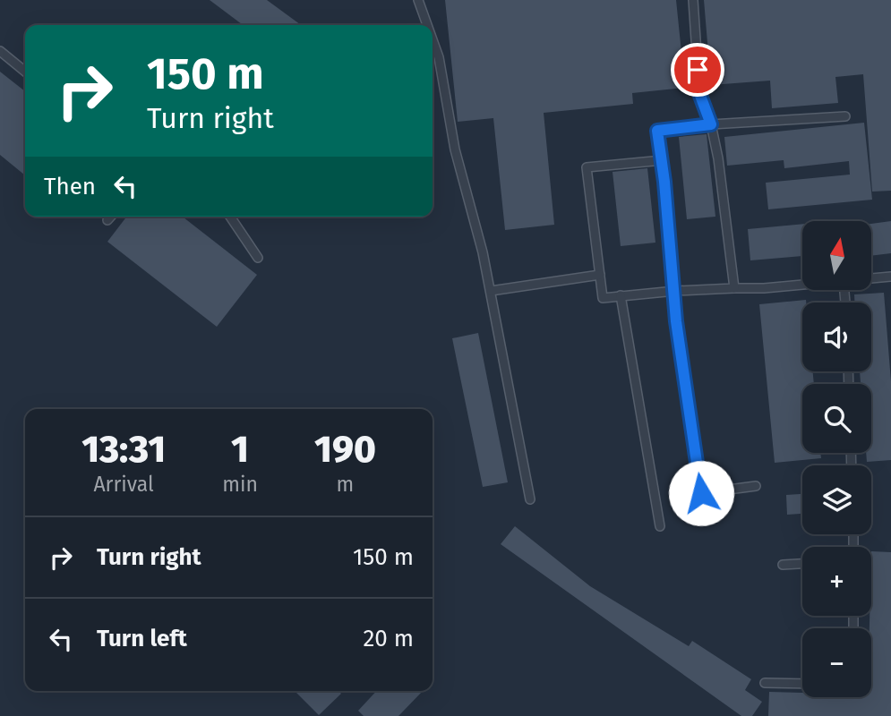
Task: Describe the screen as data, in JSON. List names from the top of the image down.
{
  "north": "top",
  "page": {
    "turn": ["150 m", "Turn right"],
    "then": "Then",
    "map_buttons": ["+", "−"],
    "eta": [
      "13:31",
      "Arrival",
      "1",
      "min",
      "190",
      "m"
    ],
    "list": [
      {
        "name": "Turn right",
        "value": "150 m"
      },
      {
        "name": "Turn left",
        "value": "20 m"
      }
    ]
  }
}
